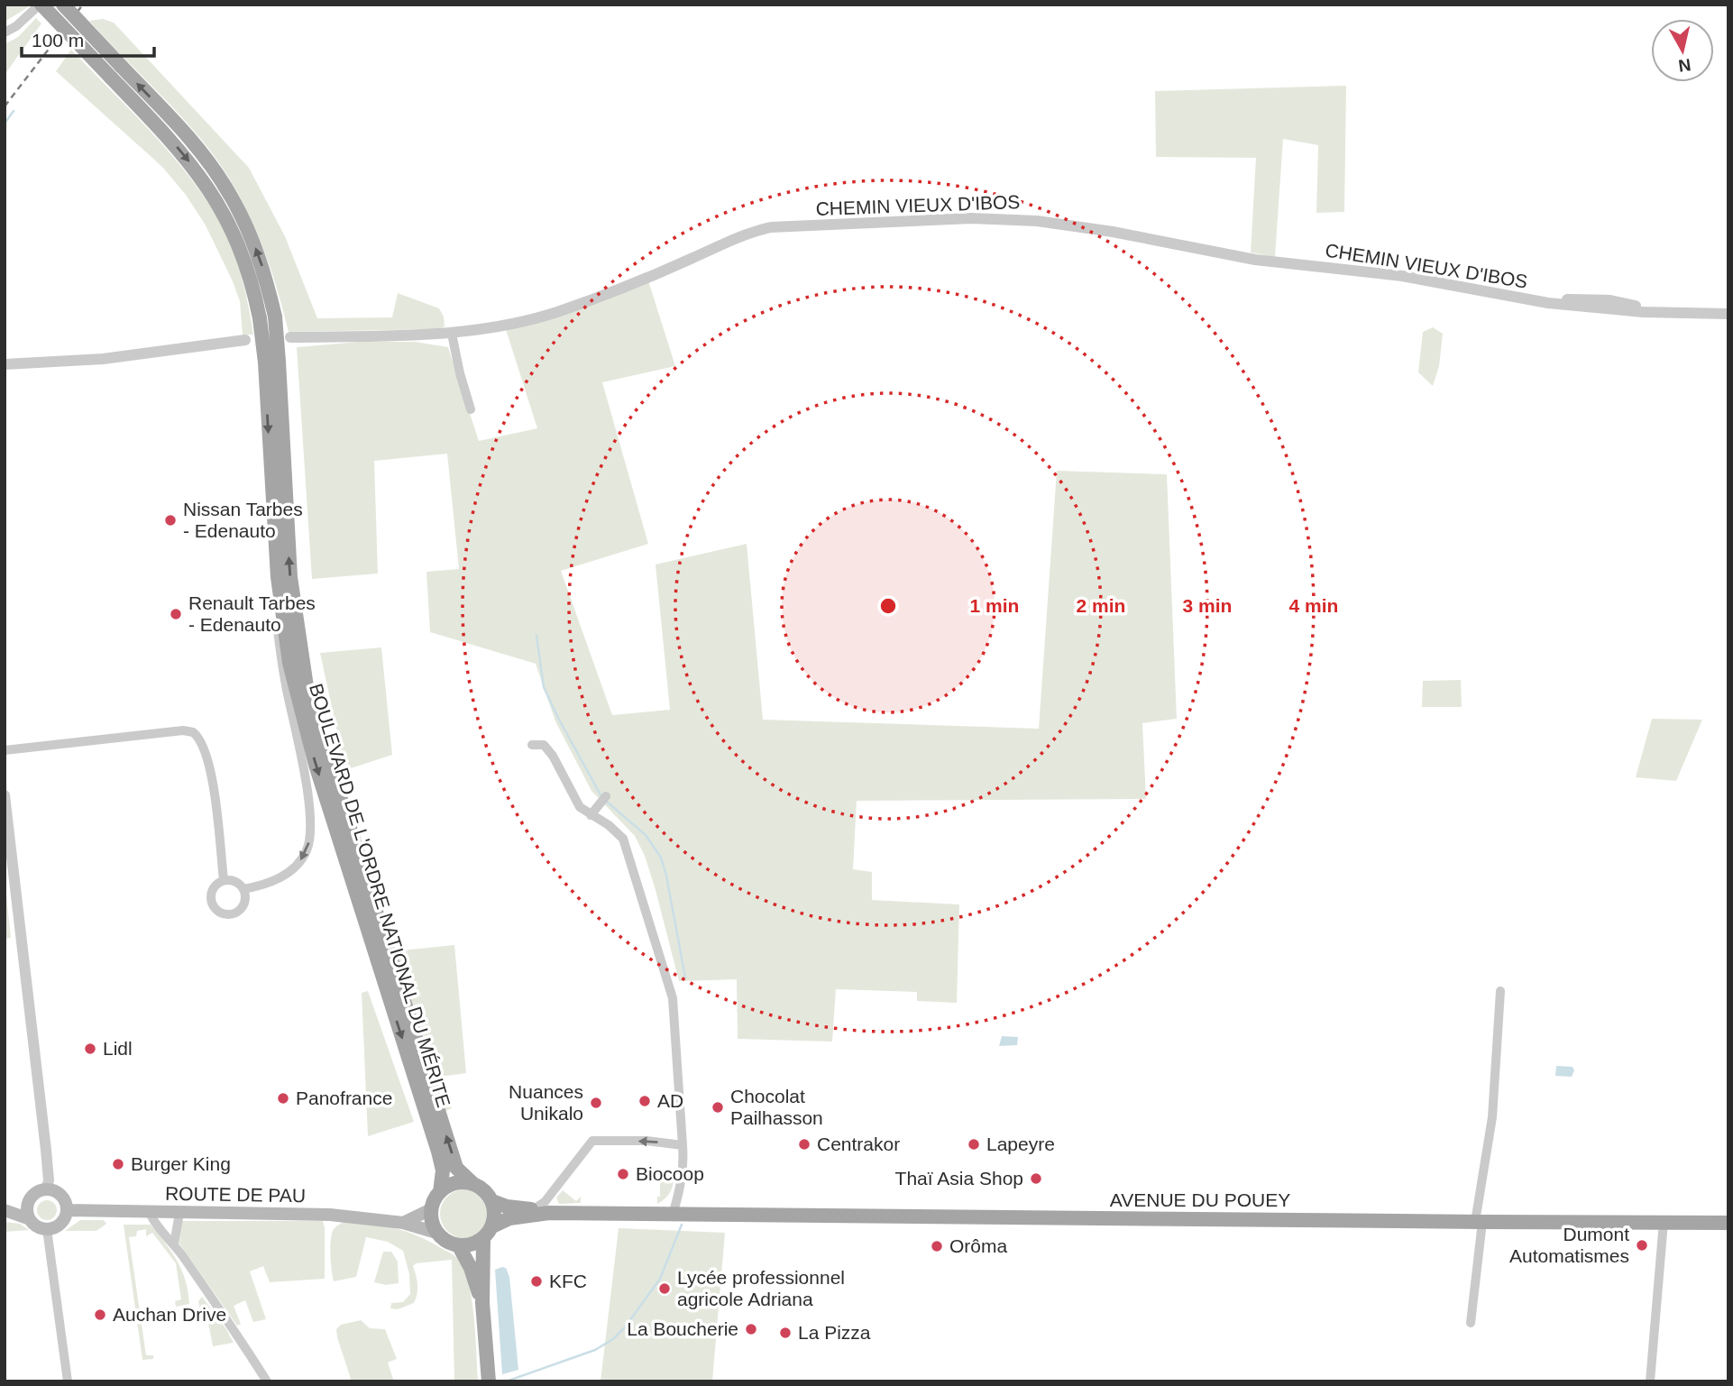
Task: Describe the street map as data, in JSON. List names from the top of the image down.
{
  "streets": {
    "main road": ["BOULEVARD DE L'ORDRE NATIONAL DU MÉRITE", "ROUTE DE PAU", "AVENUE DU POUEY"],
    "street": ["CHEMIN VIEUX D'IBOS"]
  },
  "crossings": [
    ["BOULEVARD DE L'ORDRE NATIONAL DU MÉRITE", "ROUTE DE PAU"]
  ],
  "places": [
    "Nissan Tarbes - Edenauto",
    "Renault Tarbes - Edenauto",
    "Lidl",
    "Panofrance",
    "AD",
    "Nuances Unikalo",
    "Chocolat Pailhasson",
    "Centrakor",
    "Lapeyre",
    "Burger King",
    "Biocoop",
    "Thaï Asia Shop",
    "Dumont Automatismes",
    "Orôma",
    "KFC",
    "Lycée professionnel agricole Adriana",
    "Auchan Drive",
    "La Boucherie",
    "La Pizza"
  ],
  "scale_bar": "100 m",
  "north": "bottom",
  "rings": [
    "1 min",
    "2 min",
    "3 min",
    "4 min"
  ]
}
